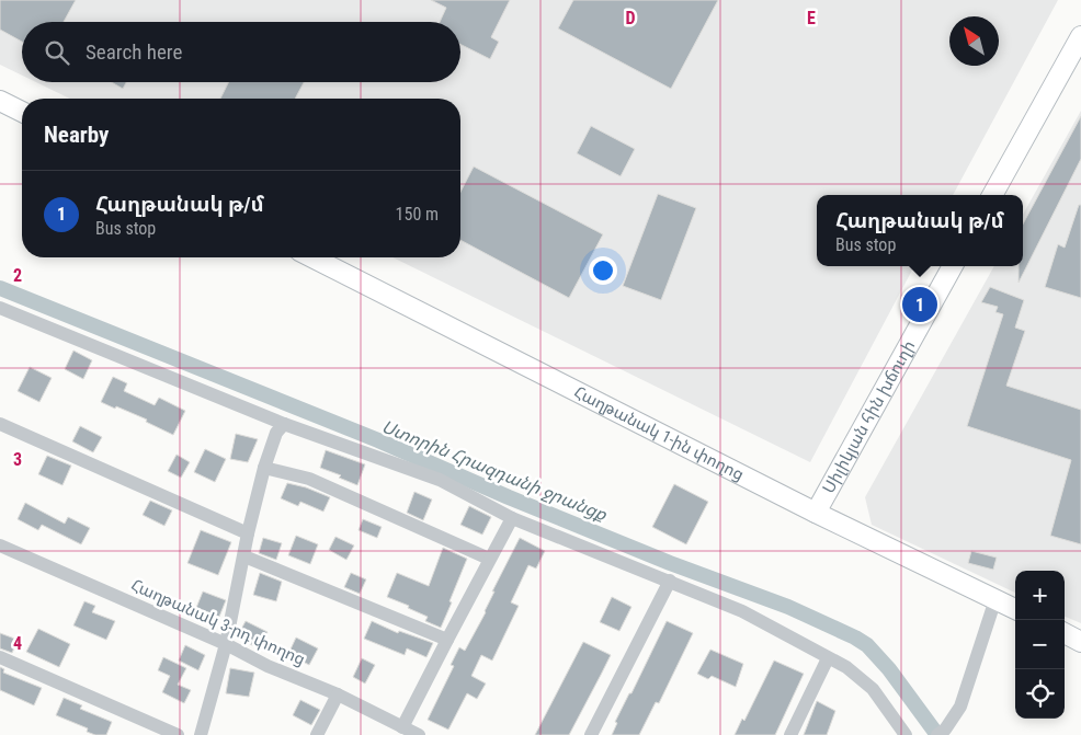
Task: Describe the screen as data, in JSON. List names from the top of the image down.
{
  "streets": {
    "main road": ["Սիլիկյան հին խճուղի", "Հաղթանակ 1-ին փողոց"],
    "street": ["Հաղթանակ 3-րդ փողոց"]
  },
  "crossings": [
    ["Սիլիկյան հին խճուղի", "Հաղթանակ 1-ին փողոց"]
  ],
  "water": ["Ստորին Հրազդանի ջրանցք"],
  "north": "top left",
  "page": {
    "search": "Search here",
    "heading": "Nearby",
    "list": [
      {
        "mark": "1",
        "name": "Հաղթանակ թ/մ",
        "note": "Bus stop",
        "value": "150 m"
      }
    ],
    "popup": ["Հաղթանակ թ/մ", "Bus stop"],
    "pins": "1",
    "map_buttons": ["+", "−"]
  },
  "grid": {
    "columns": ["D", "E"],
    "rows": ["2", "3", "4"]
  }
}
